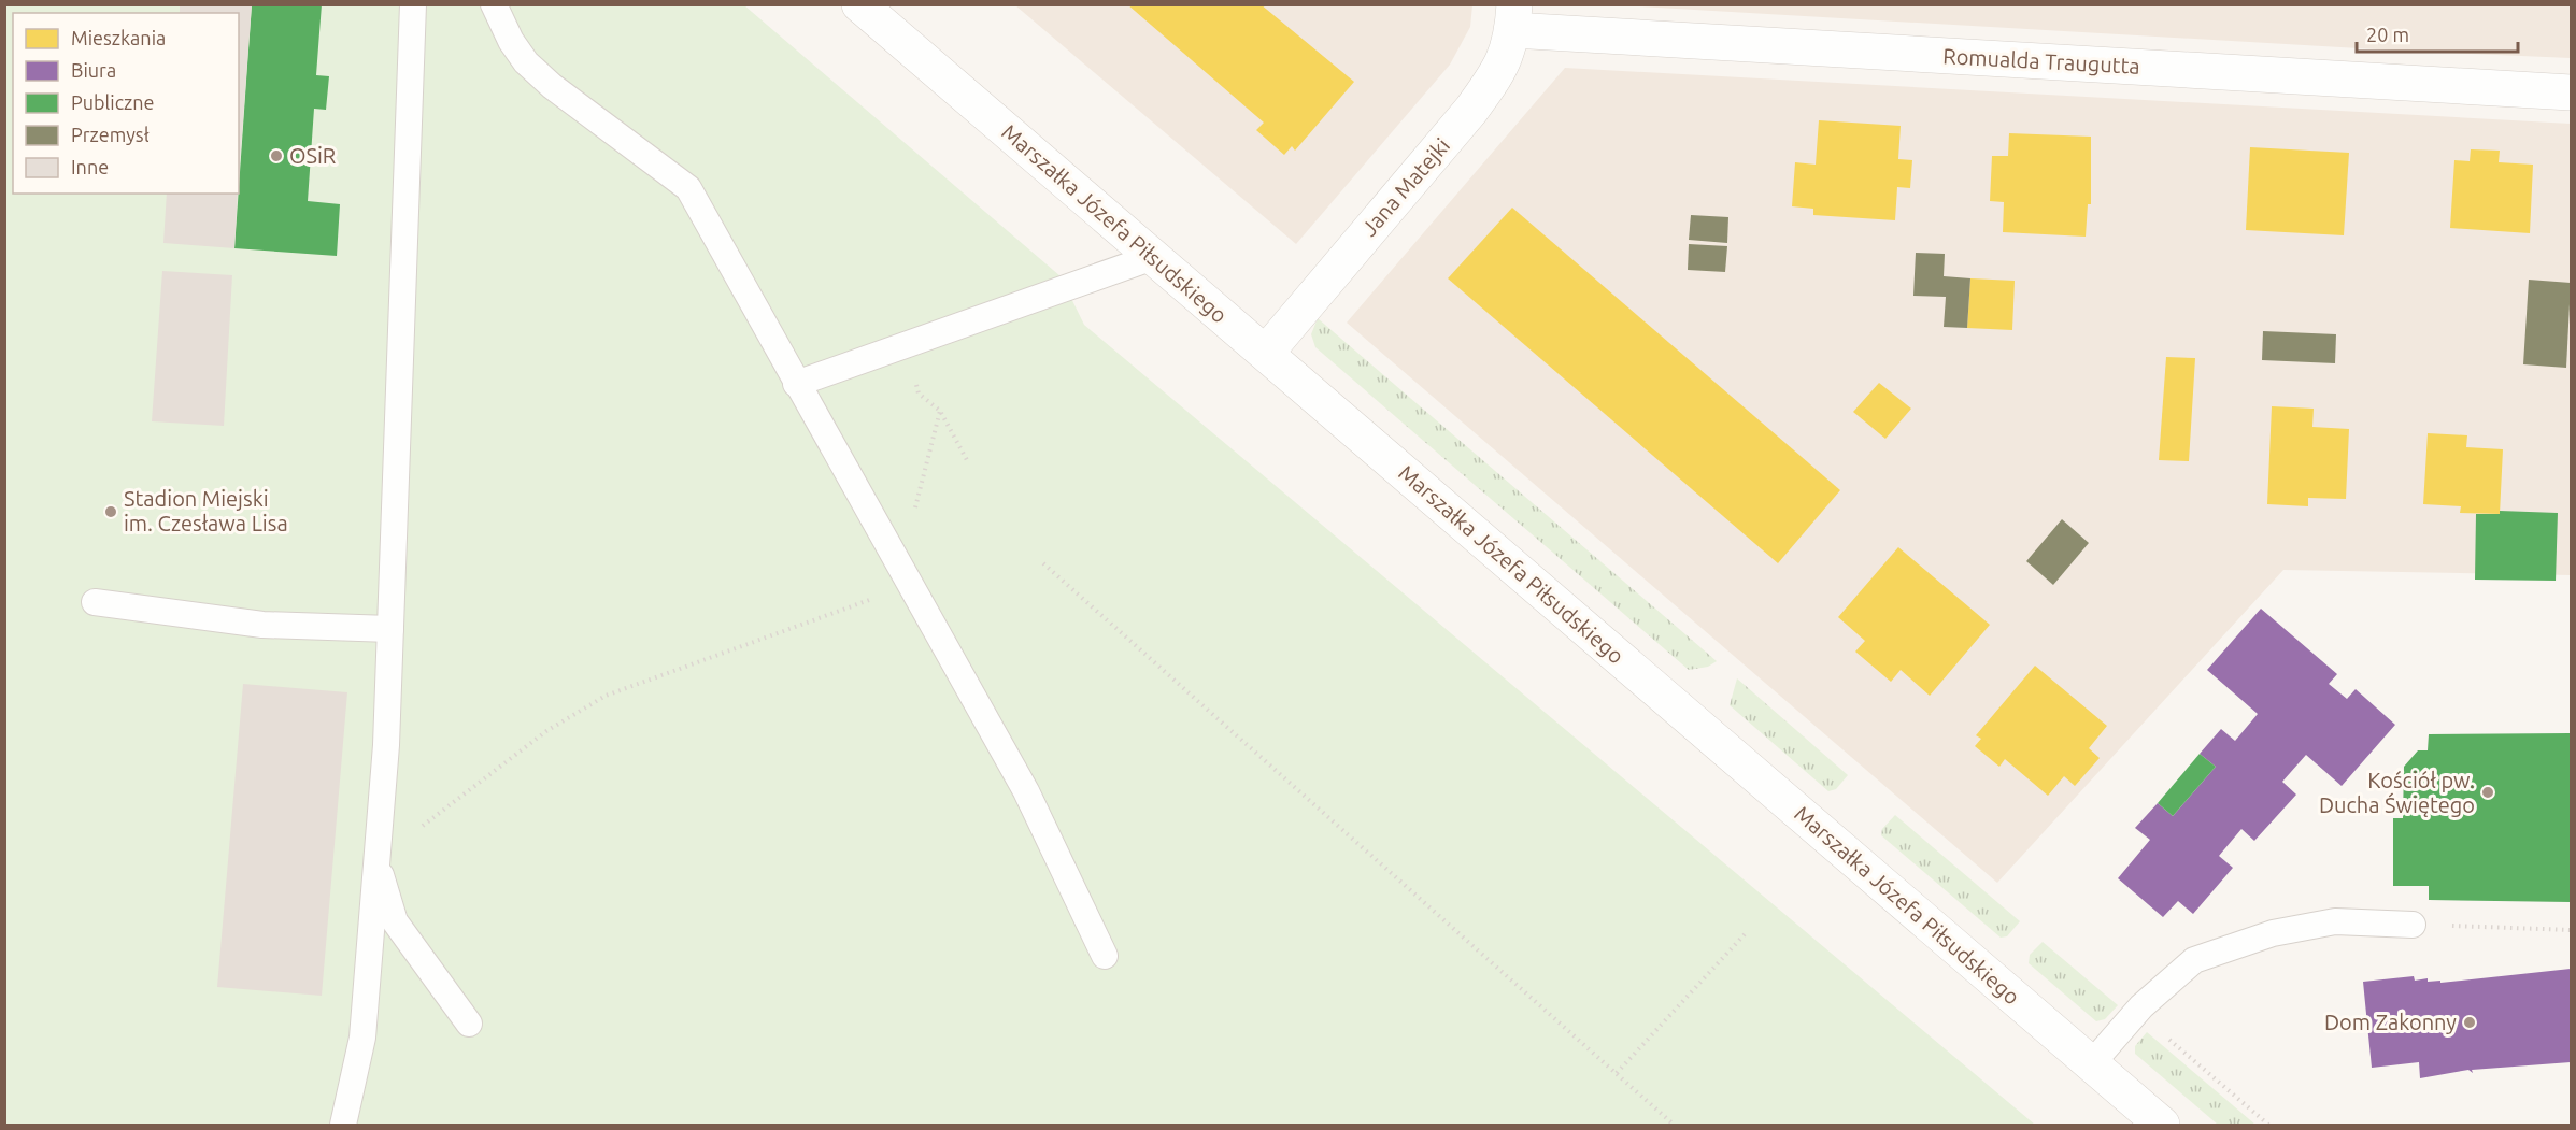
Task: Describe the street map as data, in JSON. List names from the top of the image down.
{
  "streets": {
    "street": ["Romualda Traugutta", "Jana Matejki", "Marszałka Józefa Piłsudskiego"]
  },
  "crossings": [
    ["Romualda Traugutta", "Jana Matejki"],
    ["Jana Matejki", "Marszałka Józefa Piłsudskiego"]
  ],
  "places": [
    "OSiR",
    "Stadion Miejski im. Czesława Lisa",
    "Kościół pw. Ducha Świętego",
    "Dom Zakonny"
  ],
  "legend": [
    "Mieszkania",
    "Biura",
    "Publiczne",
    "Przemysł",
    "Inne"
  ],
  "scale_bar": "20 m"
}
